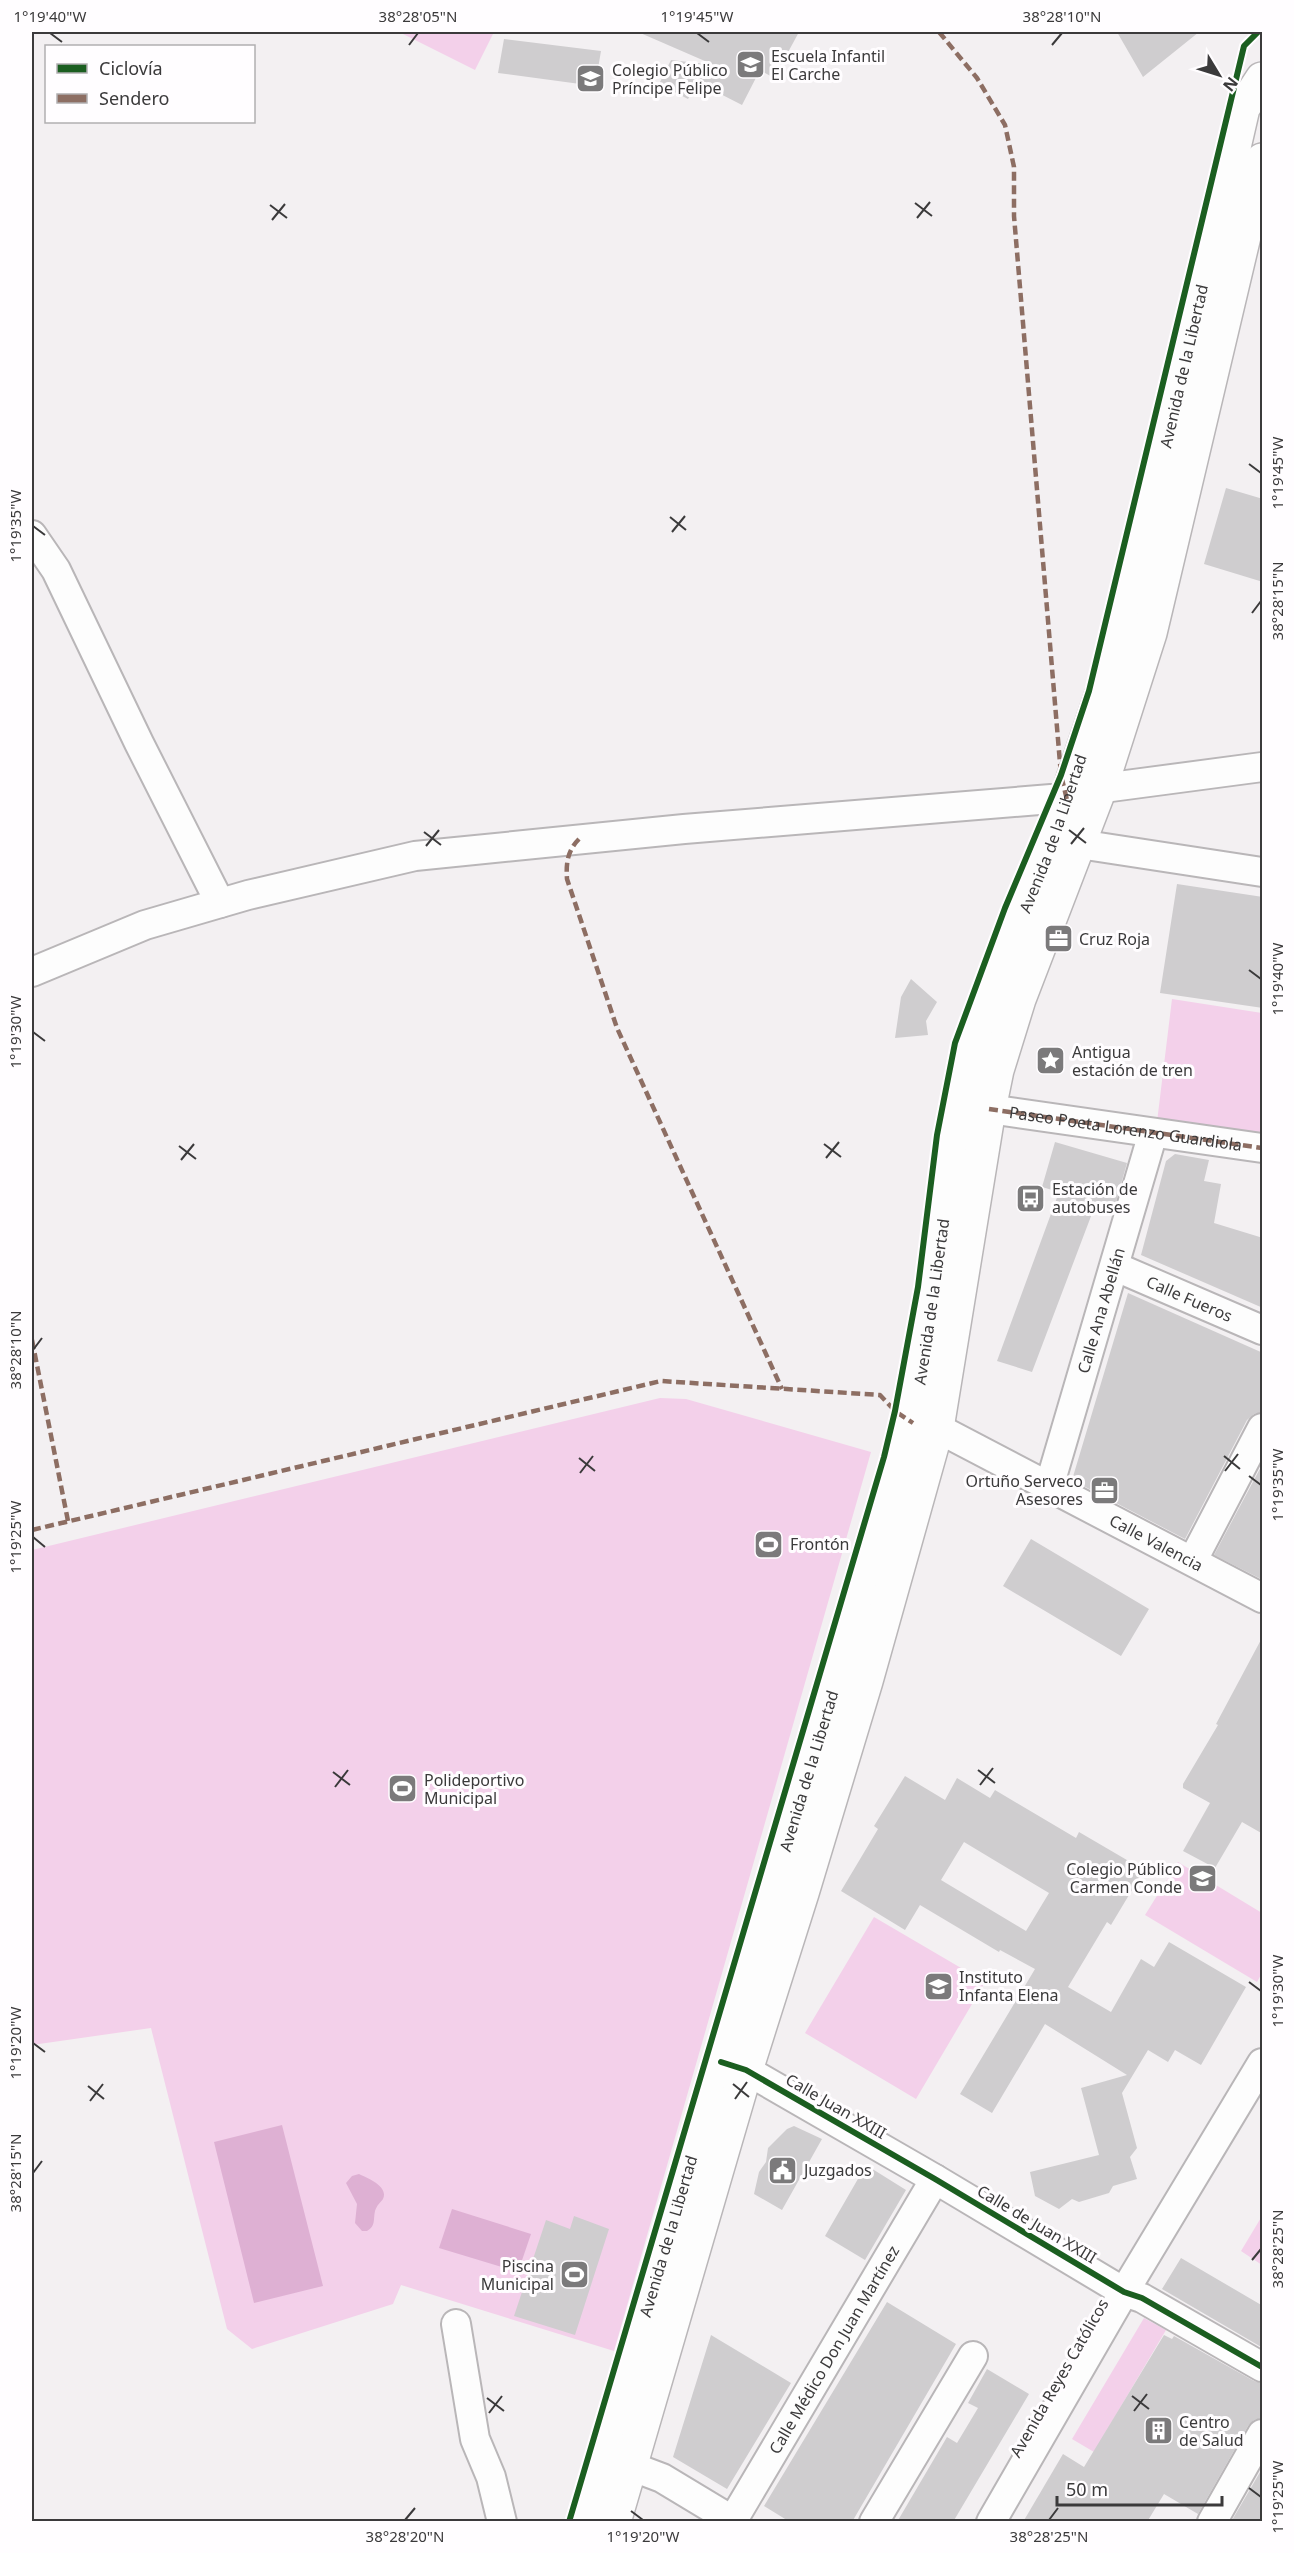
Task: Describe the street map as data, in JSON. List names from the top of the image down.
{
  "streets": {
    "main road": ["Avenida de la Libertad"],
    "street": [
      "Paseo Poeta Lorenzo Guardiola",
      "Calle Fueros",
      "Calle Ana Abellán",
      "Calle Valencia",
      "Calle Juan XXIII",
      "Calle de Juan XXIII",
      "Calle Médico Don Juan Martínez",
      "Avenida Reyes Católicos"
    ]
  },
  "crossings": [
    ["Avenida de la Libertad", "Calle Valencia"],
    ["Paseo Poeta Lorenzo Guardiola", "Calle Ana Abellán"],
    ["Calle Fueros", "Calle Ana Abellán"],
    ["Calle Ana Abellán", "Calle Valencia"],
    ["Calle Juan XXIII", "Calle de Juan XXIII"],
    ["Calle Juan XXIII", "Calle Médico Don Juan Martínez"],
    ["Calle de Juan XXIII", "Calle Médico Don Juan Martínez"],
    ["Calle de Juan XXIII", "Avenida Reyes Católicos"]
  ],
  "places": {
    "school or university": [
      "Escuela Infantil El Carche",
      "Colegio Público Príncipe Felipe",
      "Colegio Público Carmen Conde",
      "Instituto Infanta Elena"
    ],
    "office": ["Cruz Roja", "Ortuño Serveco Asesores"],
    "place": ["Antigua estación de tren"],
    "bus stop": ["Estación de autobuses"],
    "sports": ["Frontón", "Polideportivo Municipal", "Piscina Municipal"],
    "public building": ["Juzgados"],
    "building": ["Centro de Salud"]
  },
  "legend": ["Ciclovía", "Sendero"],
  "scale_bar": "50 m",
  "north": "bottom right",
  "coordinates": [
    "1°19'40\"W",
    "38°28'05\"N",
    "1°19'45\"W",
    "38°28'10\"N",
    "1°19'35\"W",
    "38°28'15\"N",
    "1°19'30\"W",
    "1°19'25\"W",
    "1°19'20\"W",
    "38°28'25\"N",
    "38°28'20\"N"
  ]
}
